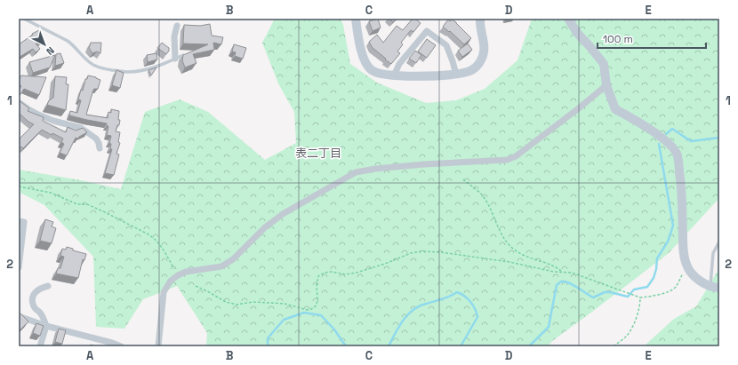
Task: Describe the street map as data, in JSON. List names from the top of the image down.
{
  "districts": ["表二丁目"],
  "scale_bar": "100 m",
  "north": "bottom right",
  "grid": {
    "columns": [
      "A",
      "B",
      "C",
      "D",
      "E"
    ],
    "rows": ["1", "2"]
  }
}
